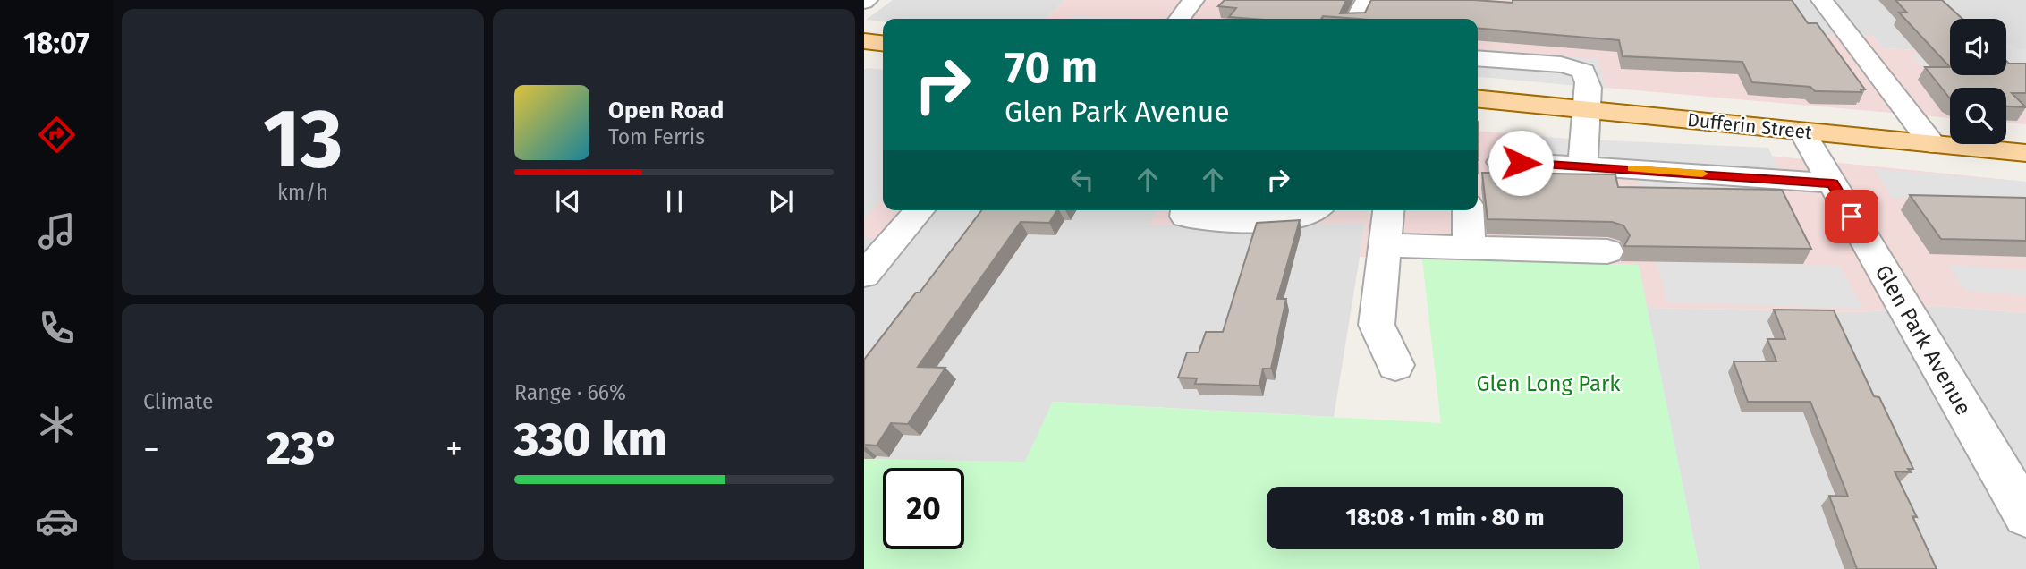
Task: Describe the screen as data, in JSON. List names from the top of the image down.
{
  "streets": {
    "main road": ["Dufferin Street"],
    "street": ["Glen Park Avenue"]
  },
  "crossings": [
    ["Dufferin Street", "Glen Park Avenue"]
  ],
  "parks": ["Glen Long Park"],
  "page": {
    "tabs": "18:07",
    "tile": [
      ["13", "km/h"],
      "Climate",
      ["Range · 66%", "330 km"]
    ],
    "turn": ["70 m", "Glen Park Avenue"],
    "song": ["Open Road", "Tom Ferris"],
    "heat": ["−", "23°", "+"],
    "limit": "20",
    "trip": "18:08 · 1 min · 80 m"
  }
}
